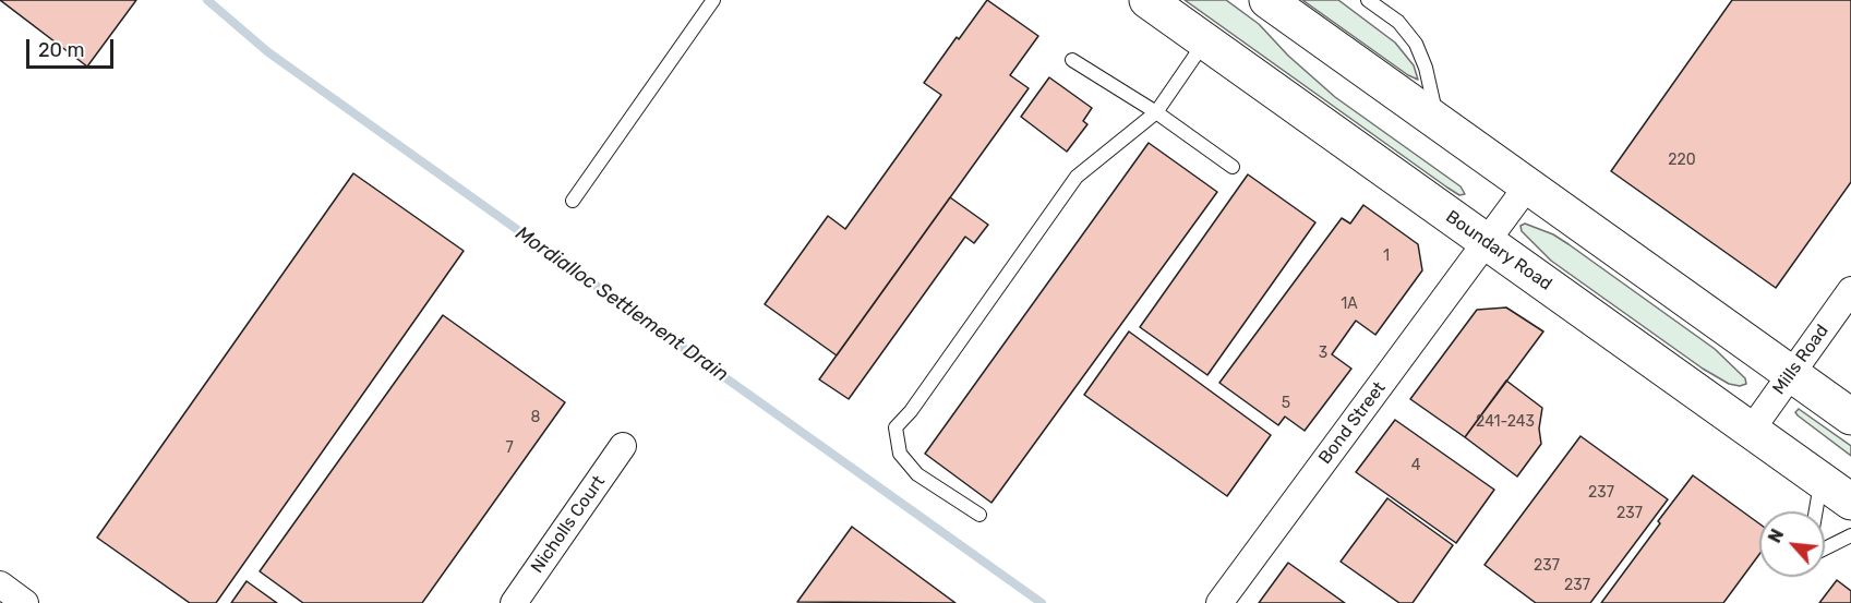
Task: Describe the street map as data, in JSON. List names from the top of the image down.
{
  "streets": {
    "main road": ["Boundary Road"],
    "street": ["Mills Road", "Bond Street", "Nicholls Court"]
  },
  "crossings": [
    ["Boundary Road", "Mills Road"],
    ["Boundary Road", "Bond Street"]
  ],
  "water": ["Mordialloc Settlement Drain"],
  "house_numbers": [
    "220",
    "1",
    "1A",
    "3",
    "5",
    "8",
    "241-243",
    "7",
    "4",
    "237",
    "237",
    "237",
    "237"
  ],
  "scale_bar": "20 m",
  "north": "top left"
}
